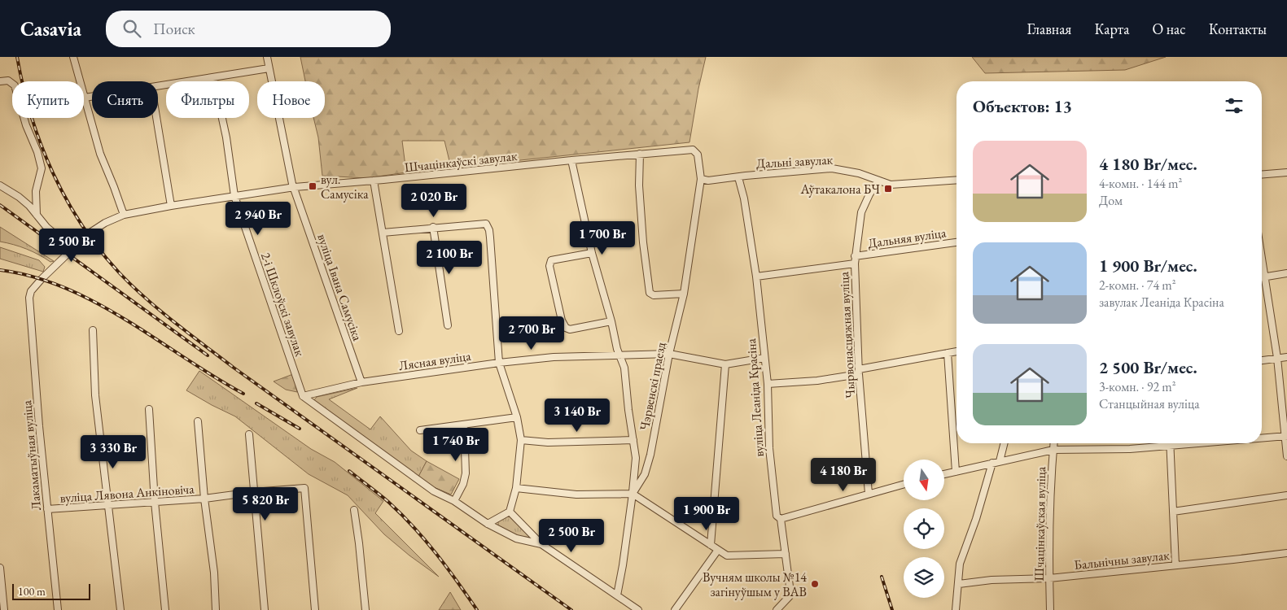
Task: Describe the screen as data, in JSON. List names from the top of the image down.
{
  "streets": {
    "street": [
      "Шчацінкаўскі завулак",
      "Дальні завулак",
      "Дальняя вуліца",
      "вуліца Івана Самусіка",
      "2-і Шклоўскі завулак",
      "Чырвонасцяжная вуліца",
      "Лясная вуліца",
      "Чэрвенскі праезд",
      "вуліца Леаніда Красіна",
      "Лакаматыўная вуліца",
      "вуліца Лявона Анкіновіча",
      "Шчацінкаўская вуліца",
      "Бальнічны завулак"
    ]
  },
  "crossings": [
    ["Шчацінкаўскі завулак", "Дальні завулак"],
    ["Шчацінкаўскі завулак", "вуліца Івана Самусіка"],
    ["Шчацінкаўскі завулак", "2-і Шклоўскі завулак"],
    ["Шчацінкаўскі завулак", "Чэрвенскі праезд"],
    ["Шчацінкаўскі завулак", "Лакаматыўная вуліца"],
    ["Дальні завулак", "Чырвонасцяжная вуліца"],
    ["Дальні завулак", "Чэрвенскі праезд"],
    ["Дальні завулак", "вуліца Леаніда Красіна"],
    ["Дальняя вуліца", "Чырвонасцяжная вуліца"],
    ["Дальняя вуліца", "вуліца Леаніда Красіна"],
    ["вуліца Івана Самусіка", "Лясная вуліца"],
    ["2-і Шклоўскі завулак", "Лясная вуліца"],
    ["Лясная вуліца", "Чэрвенскі праезд"],
    ["Лясная вуліца", "вуліца Леаніда Красіна"],
    ["Лакаматыўная вуліца", "вуліца Лявона Анкіновіча"],
    ["Шчацінкаўская вуліца", "Бальнічны завулак"]
  ],
  "places": {
    "transit": ["вул. Самусіка", "Аўтакалона БЧ"],
    "other": ["Вучням школы №14 загінуўшым у ВАВ"]
  },
  "scale_bar": "100 m",
  "north": "bottom",
  "page": {
    "header": "Casavia",
    "search": "Поиск",
    "nav": [
      "Главная",
      "Карта",
      "О нас",
      "Контакты"
    ],
    "chip": [
      "Купить",
      "Снять",
      "Фильтры",
      "Новое"
    ],
    "heading": "Объектов: 13",
    "list": [
      {
        "name": "4 180 Br/мес.",
        "note": "4-комн. · 144 m² · Дом"
      },
      {
        "name": "1 900 Br/мес.",
        "note": "2-комн. · 74 m² · завулак Леаніда Красіна"
      },
      {
        "name": "2 500 Br/мес.",
        "note": "3-комн. · 92 m² · Станцыйная вуліца"
      }
    ],
    "price": [
      "2 020 Br",
      "2 940 Br",
      "1 700 Br",
      "2 500 Br",
      "2 100 Br",
      "2 700 Br",
      "3 140 Br",
      "1 740 Br",
      "3 330 Br",
      "4 180 Br",
      "5 820 Br",
      "1 900 Br",
      "2 500 Br"
    ],
    "scale": "100 m"
  }
}
